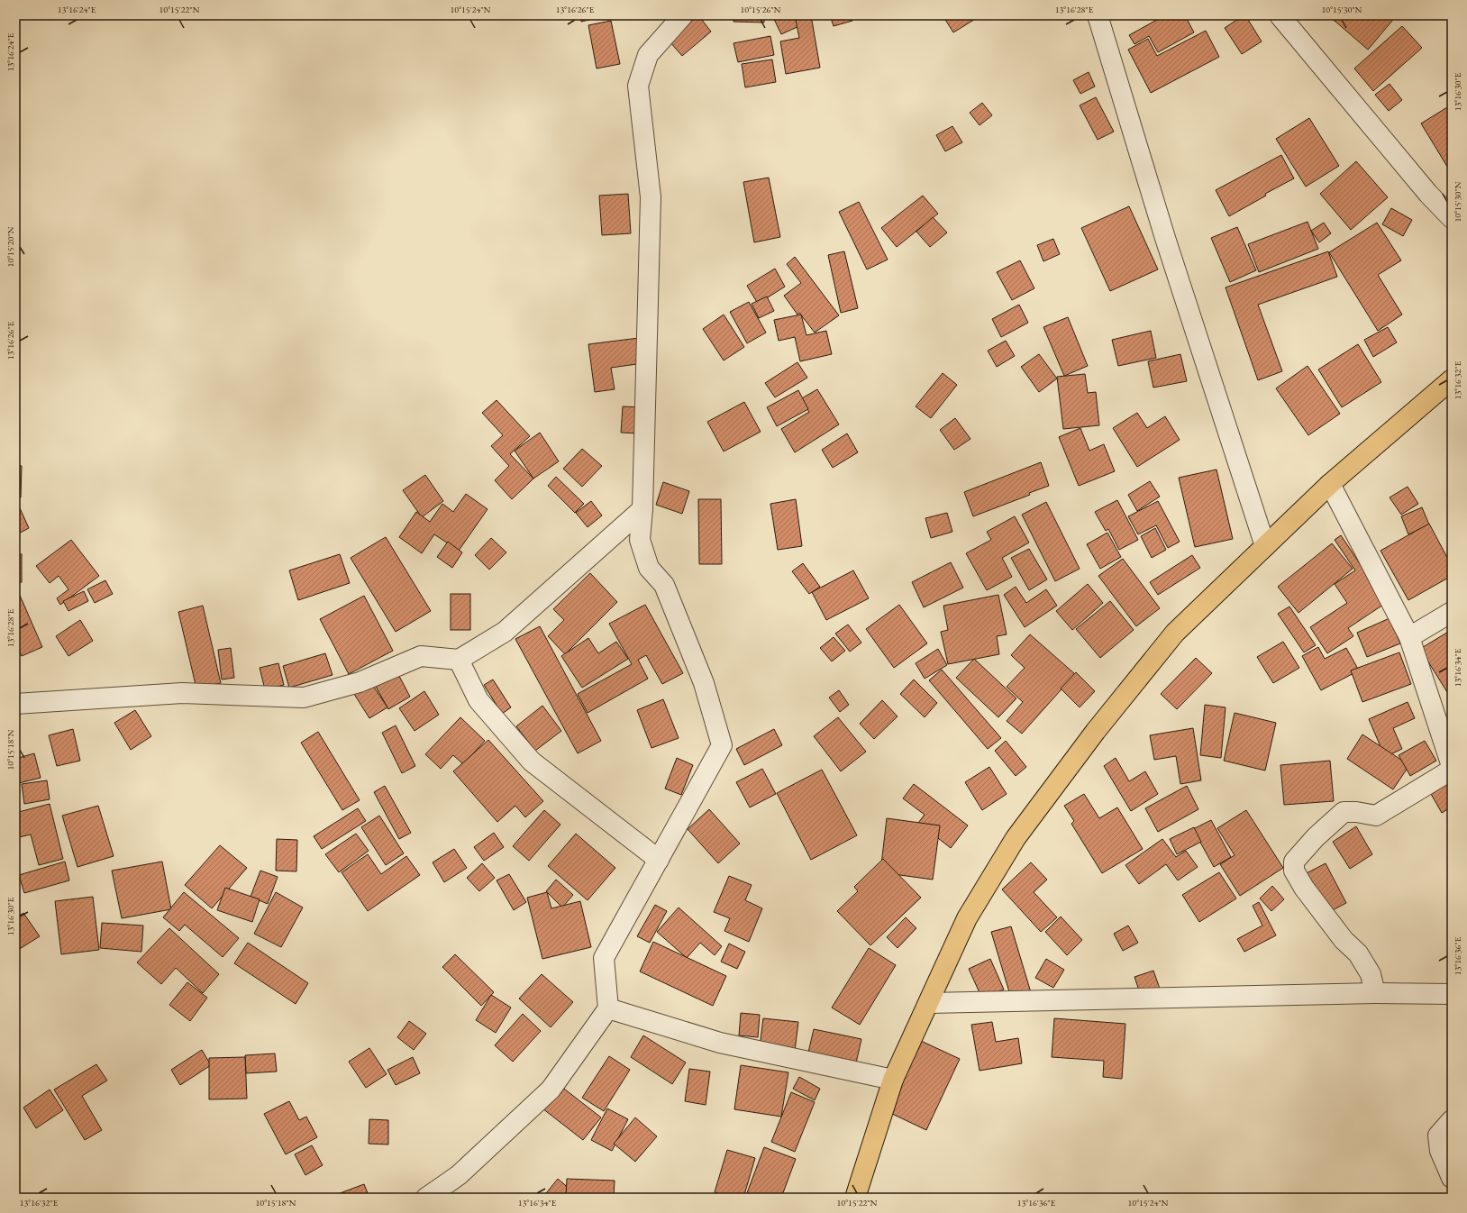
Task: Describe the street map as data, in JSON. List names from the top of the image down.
{
  "coordinates": [
    "13°16'24\"E",
    "10°15'22\"N",
    "10°15'24\"N",
    "13°16'26\"E",
    "10°15'26\"N",
    "13°16'28\"E",
    "10°15'30\"N",
    "13°16'30\"E",
    "10°15'20\"N",
    "13°16'32\"E",
    "13°16'34\"E",
    "10°15'18\"N",
    "13°16'36\"E"
  ]
}
